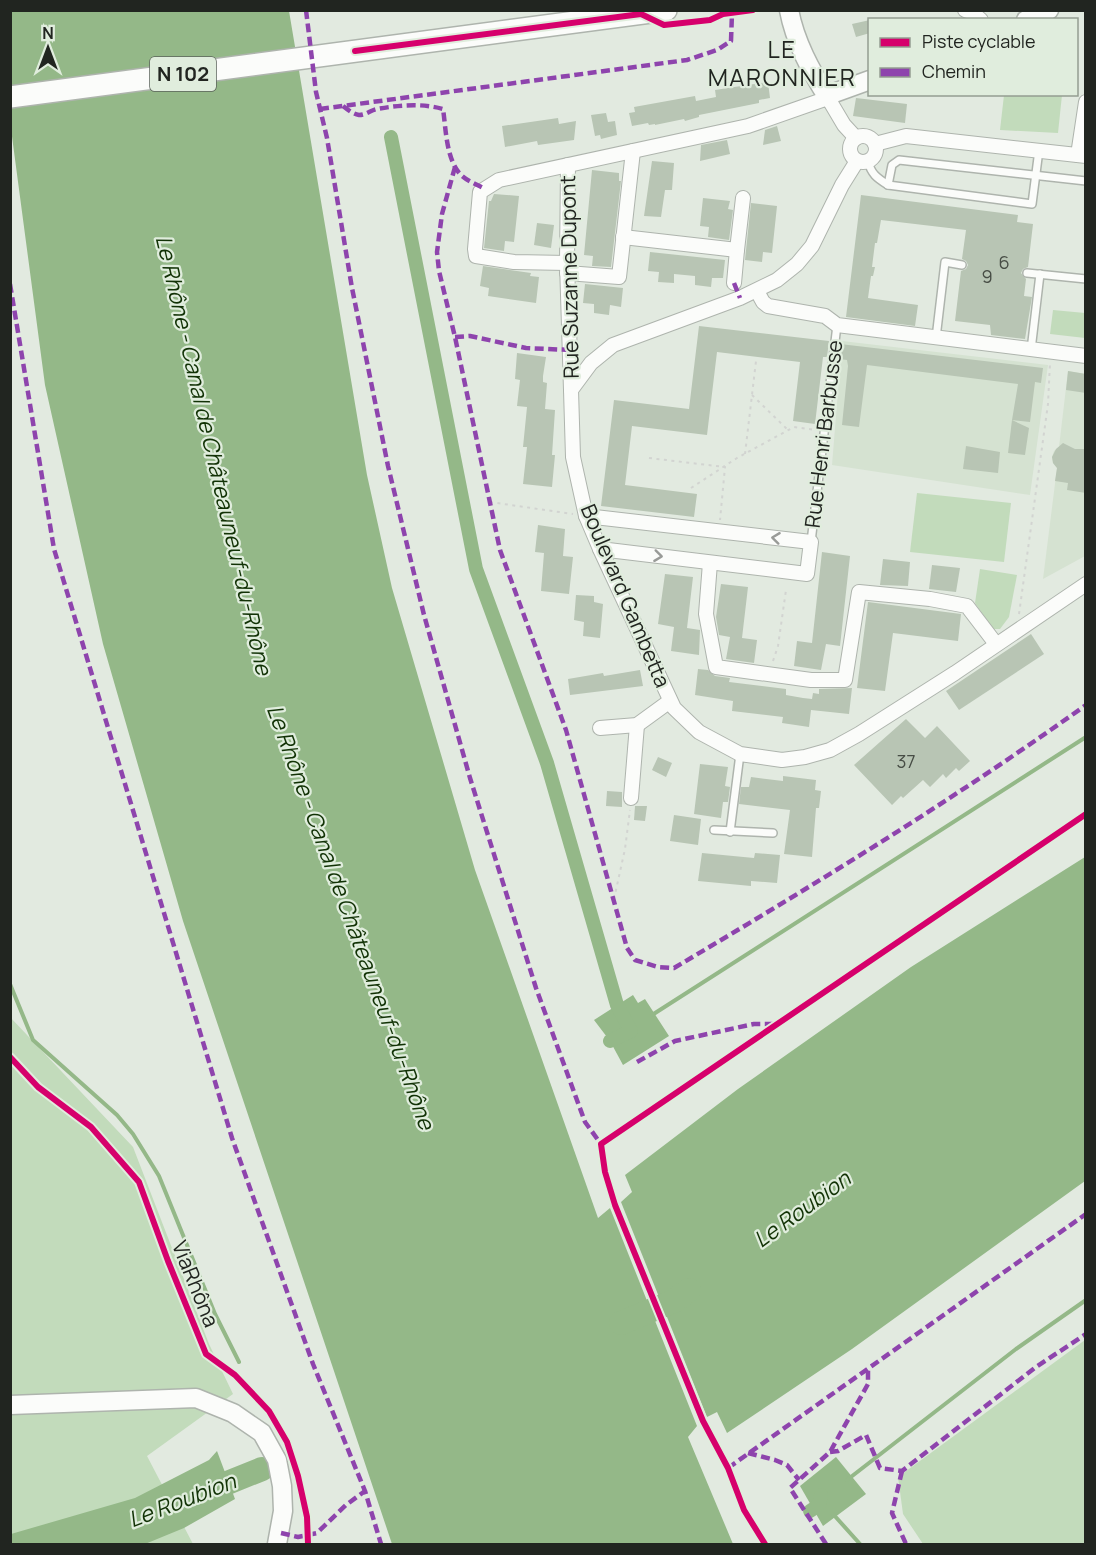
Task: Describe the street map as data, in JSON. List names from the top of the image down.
{
  "streets": {
    "main road": ["N 102"],
    "street": ["Rue Suzanne Dupont", "Boulevard Gambetta"],
    "lane": ["Rue Henri Barbusse"],
    "cycle path": ["ViaRhôna"]
  },
  "crossings": [
    ["Rue Suzanne Dupont", "Boulevard Gambetta"]
  ],
  "districts": ["LE MARONNIER"],
  "water": ["Le Rhône - Canal de Châteauneuf-du-Rhône", "Le Roubion"],
  "house_numbers": ["6", "9", "37"],
  "legend": ["Piste cyclable", "Chemin"],
  "north": "top"
}
